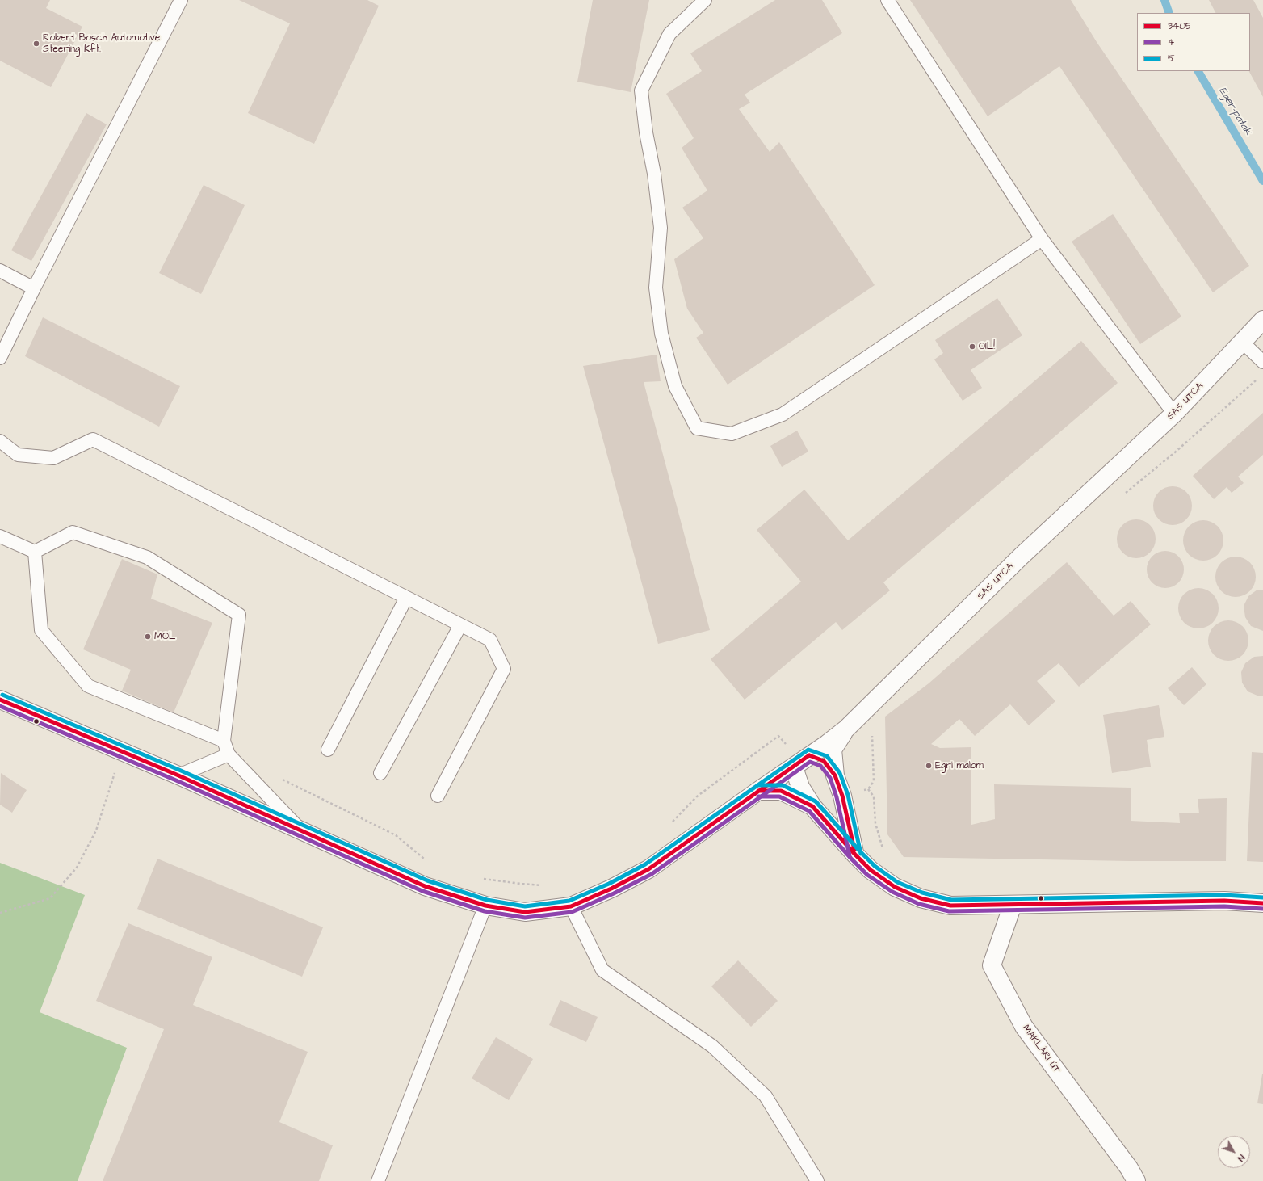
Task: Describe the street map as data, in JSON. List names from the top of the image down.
{
  "streets": {
    "main road": ["SAS UTCA", "MAKLÁRI ÚT"]
  },
  "water": ["Eger-patak"],
  "places": [
    "Robert Bosch Automotive Steering Kft.",
    "OIL!",
    "MOL",
    "Egri malom"
  ],
  "lines": ["transit line 5", "transit line 3405", "transit line 4"],
  "legend": ["3405", "4", "5"],
  "north": "bottom right"
}
